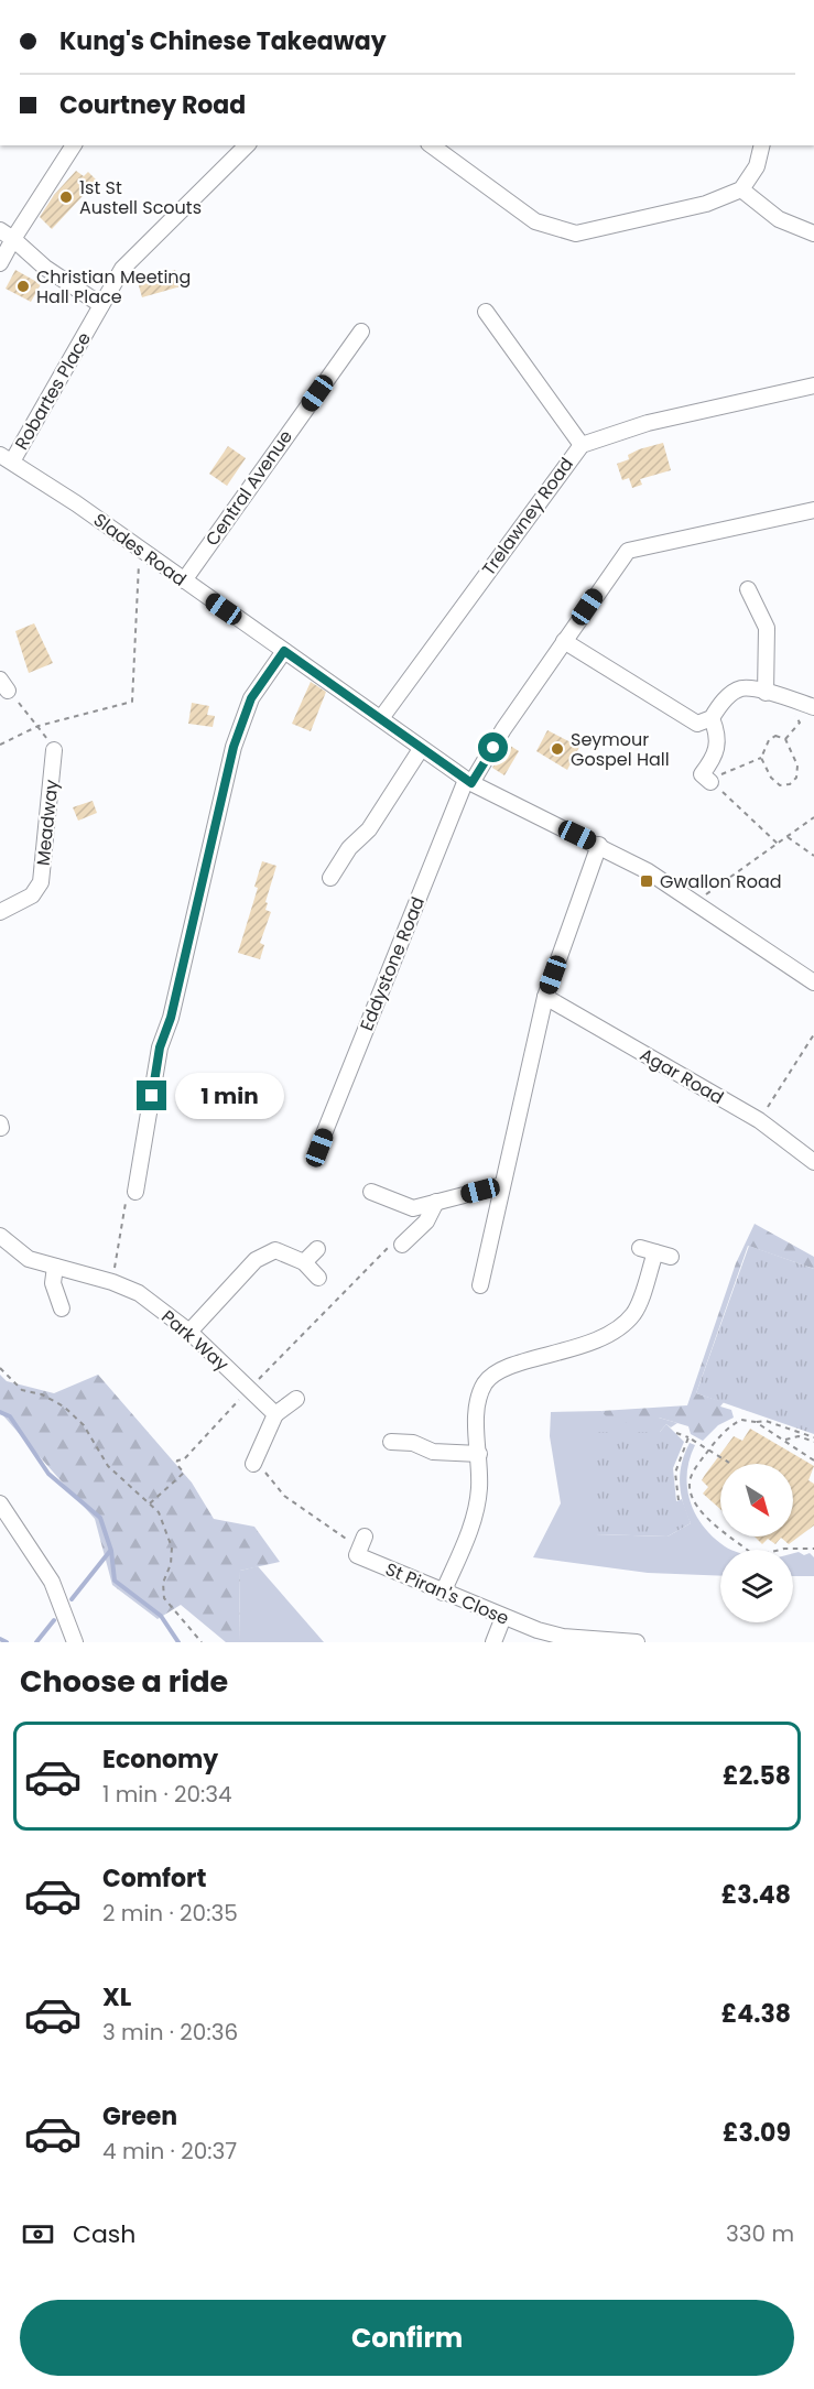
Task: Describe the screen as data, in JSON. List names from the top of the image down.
{
  "streets": {
    "street": [
      "Robartes Place",
      "Central Avenue",
      "Trelawney Road",
      "Slades Road",
      "Meadway",
      "Eddystone Road",
      "Agar Road",
      "Park Way",
      "St Piran's Close"
    ]
  },
  "crossings": [
    ["Robartes Place", "Slades Road"],
    ["Central Avenue", "Slades Road"],
    ["Trelawney Road", "Slades Road"],
    ["Slades Road", "Eddystone Road"]
  ],
  "places": {
    "other": ["1st St Austell Scouts", "Christian Meeting Hall Place", "Seymour Gospel Hall"],
    "transit": ["Gwallon Road"]
  },
  "north": "bottom right",
  "page": {
    "banner": ["Kung's Chinese Takeaway", "Courtney Road"],
    "bubble": "1 min",
    "heading": "Choose a ride",
    "list": [
      {
        "name": "Economy",
        "note": "1 min · 20:34",
        "value": "£2.58"
      },
      {
        "name": "Comfort",
        "note": "2 min · 20:35",
        "value": "£3.48"
      },
      {
        "name": "XL",
        "note": "3 min · 20:36",
        "value": "£4.38"
      },
      {
        "name": "Green",
        "note": "4 min · 20:37",
        "value": "£3.09"
      }
    ],
    "pay": ["Cash", "330 m"],
    "buttons": "Confirm"
  }
}
